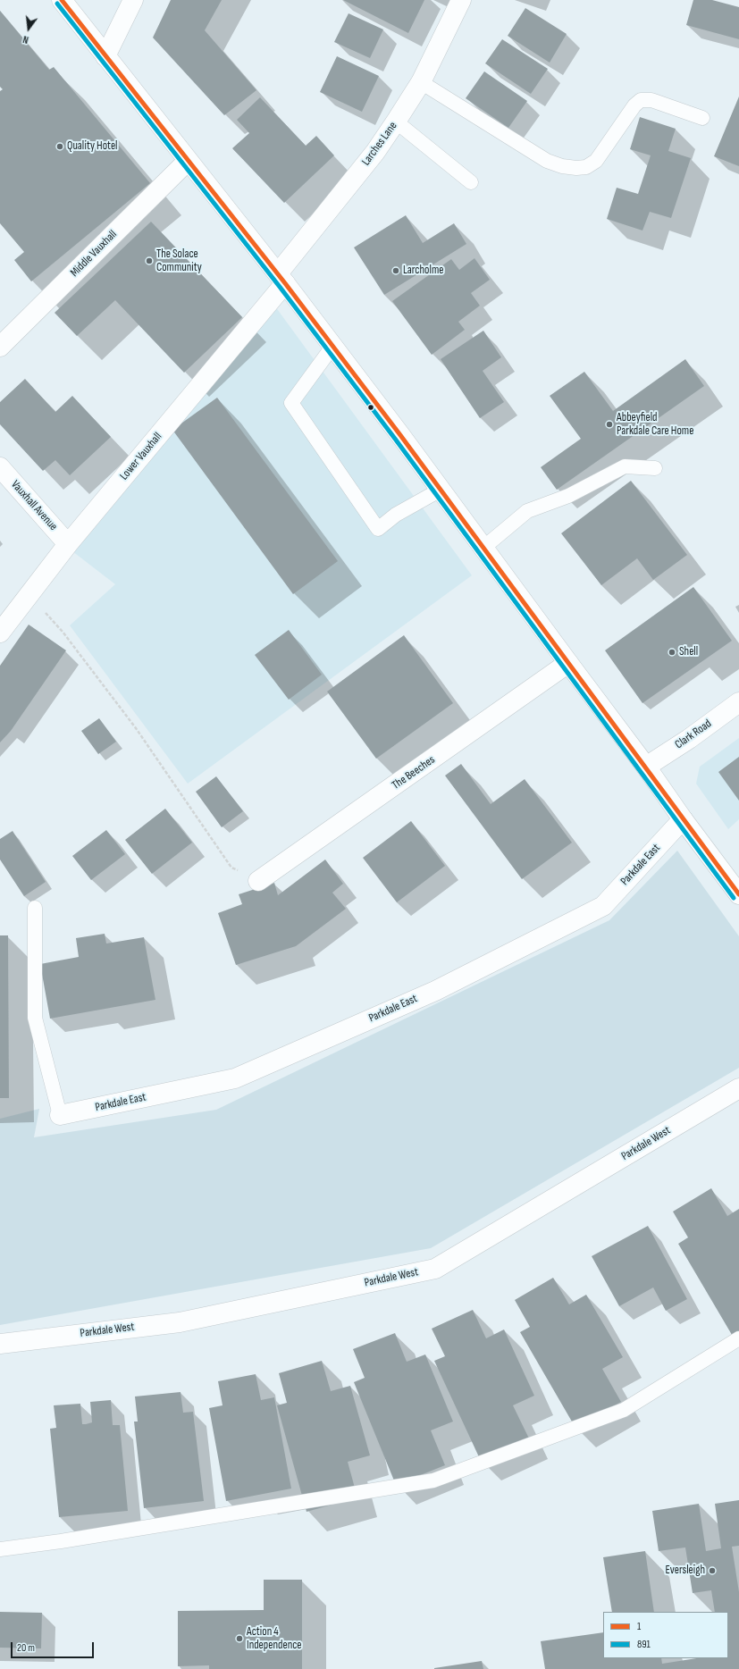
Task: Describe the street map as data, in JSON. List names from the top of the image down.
{
  "streets": {
    "main road": [
      "Larches Lane",
      "Middle Vauxhall",
      "Lower Vauxhall",
      "Vauxhall Avenue",
      "Clark Road",
      "The Beeches",
      "Parkdale East",
      "Parkdale West"
    ]
  },
  "crossings": [
    ["Larches Lane", "Lower Vauxhall"],
    ["Lower Vauxhall", "Vauxhall Avenue"]
  ],
  "places": [
    "Quality Hotel",
    "The Solace Community",
    "Larcholme",
    "Abbeyfield Parkdale Care Home",
    "Shell",
    "Eversleigh",
    "Action 4 Independence"
  ],
  "lines": ["transit line 1", "transit line 891"],
  "legend": ["1", "891"],
  "scale_bar": "20 m",
  "north": "bottom"
}
